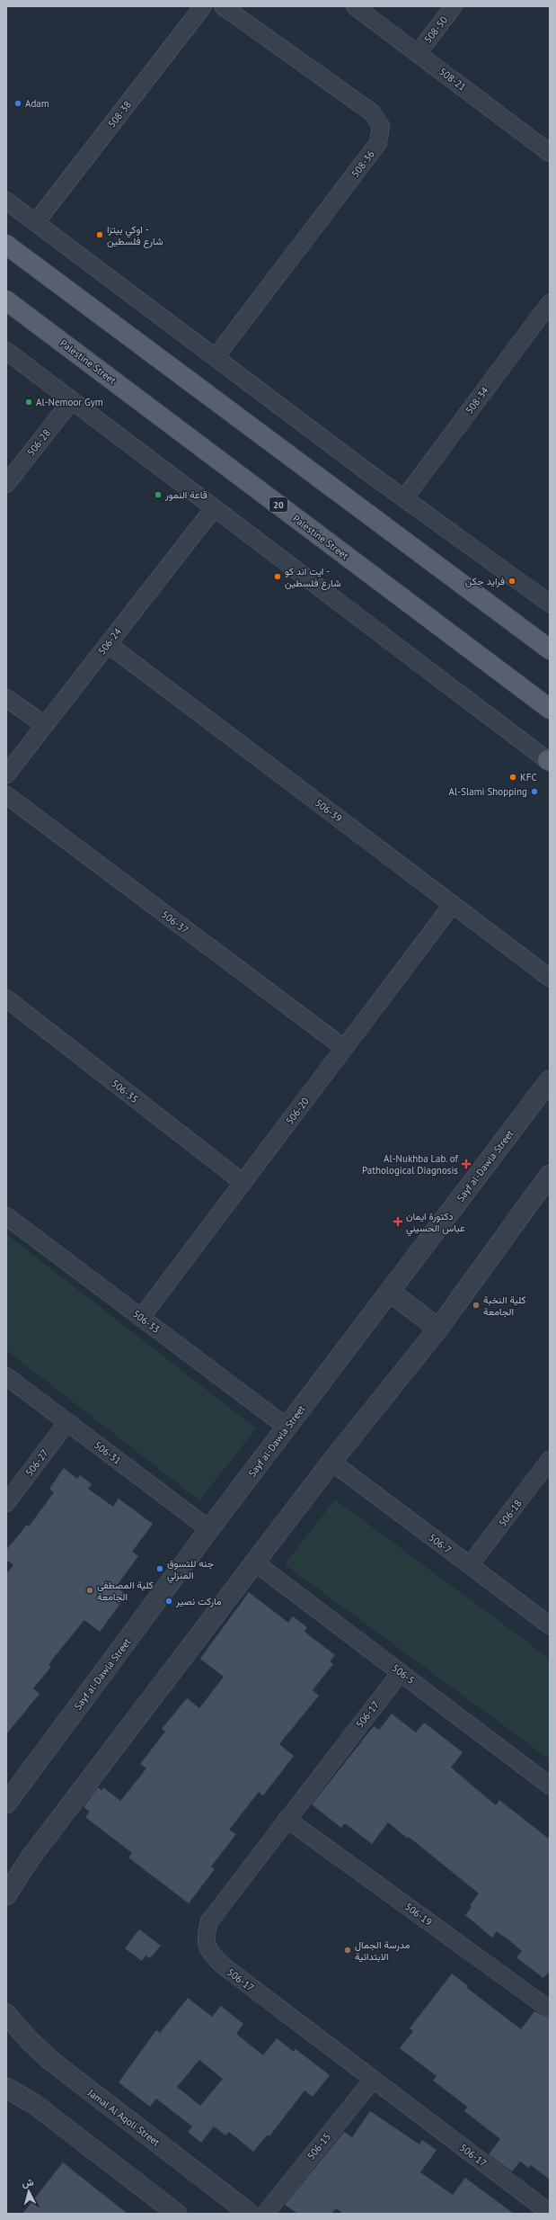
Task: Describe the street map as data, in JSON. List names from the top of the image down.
{
  "streets": {
    "main road": ["Palestine Street", "20"],
    "street": [
      "508-50",
      "508-21",
      "508-38",
      "508-36",
      "508-34",
      "506-28",
      "506-24",
      "506-39",
      "506-37",
      "506-35",
      "506-20",
      "Sayf al-Dawla Street",
      "506-33",
      "506-31",
      "506-27",
      "506-18",
      "506-7",
      "506-5",
      "506-17",
      "506-19",
      "Jamal Al Aqoli Street",
      "506-15"
    ]
  },
  "crossings": [
    ["508-50", "508-21"],
    ["506-24", "506-39"],
    ["506-39", "506-20"],
    ["506-37", "506-20"],
    ["506-35", "506-20"],
    ["506-20", "506-33"],
    ["Sayf al-Dawla Street", "506-33"],
    ["Sayf al-Dawla Street", "506-31"],
    ["506-31", "506-27"],
    ["506-18", "506-7"],
    ["506-5", "506-17"],
    ["506-17", "506-19"],
    ["506-17", "506-15"]
  ],
  "places": {
    "other": [
      "Adam",
      "اوكي بيتزا - شارع فلسطين",
      "Al-Nemoor Gym",
      "قاعة النمور",
      "ايت اند كو - شارع فلسطين",
      "فرايد جكن",
      "KFC",
      "Al-Slami Shopping",
      "كلية النخبة الجامعة",
      "جنه للتسوق المنزلي",
      "كلية المصطفى الجامعة",
      "ماركت نصير",
      "مدرسة الجمال الابتدائية"
    ],
    "health": ["Al-Nukhba Lab. of Pathological Diagnosis", "دكتورة ايمان عباس الحسيني"]
  },
  "north": "top"
}
